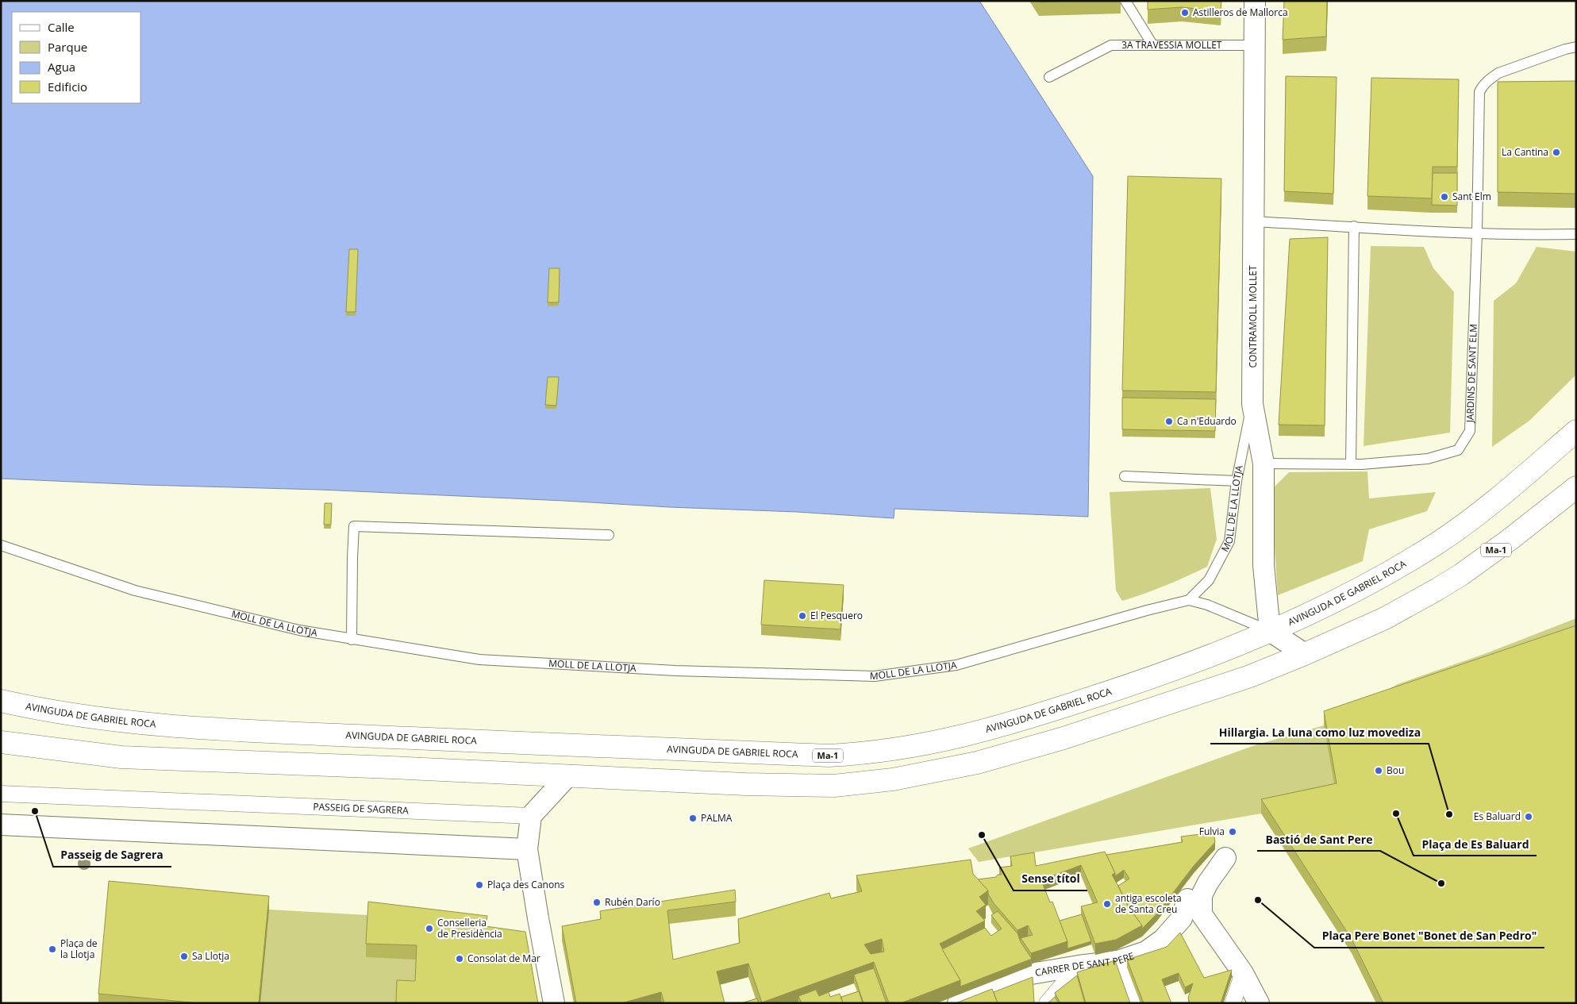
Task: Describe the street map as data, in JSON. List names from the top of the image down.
{
  "streets": {
    "highway": ["Ma-1", "AVINGUDA DE GABRIEL ROCA"],
    "street": ["CONTRAMOLL MOLLET", "PASSEIG DE SAGRERA", "CARRER DE SANT PERE"],
    "lane": ["3A TRAVESSIA MOLLET", "JARDINS DE SANT ELM", "MOLL DE LA LLOTJA"]
  },
  "crossings": [
    ["3A TRAVESSIA MOLLET", "CONTRAMOLL MOLLET"],
    ["CONTRAMOLL MOLLET", "JARDINS DE SANT ELM"],
    ["CONTRAMOLL MOLLET", "MOLL DE LA LLOTJA"],
    ["CONTRAMOLL MOLLET", "AVINGUDA DE GABRIEL ROCA"],
    ["MOLL DE LA LLOTJA", "AVINGUDA DE GABRIEL ROCA"]
  ],
  "places": [
    "Astilleros de Mallorca",
    "La Cantina",
    "Sant Elm",
    "Ca n'Eduardo",
    "El Pesquero",
    "Bou",
    "Passeig de Sagrera",
    "Plaça de Es Baluard",
    "Hillargia. La luna como luz movediza",
    "Es Baluard",
    "PALMA",
    "Fulvia",
    "Sense títol",
    "Bastió de Sant Pere",
    "Plaça des Canons",
    "Plaça Pere Bonet \"Bonet de San Pedro\"",
    "Rubén Darío",
    "antiga escoleta de Santa Creu",
    "Conselleria de Presidència",
    "Plaça de la Llotja",
    "Sa Llotja",
    "Consolat de Mar"
  ],
  "legend": [
    "Calle",
    "Parque",
    "Agua",
    "Edificio"
  ]
}
